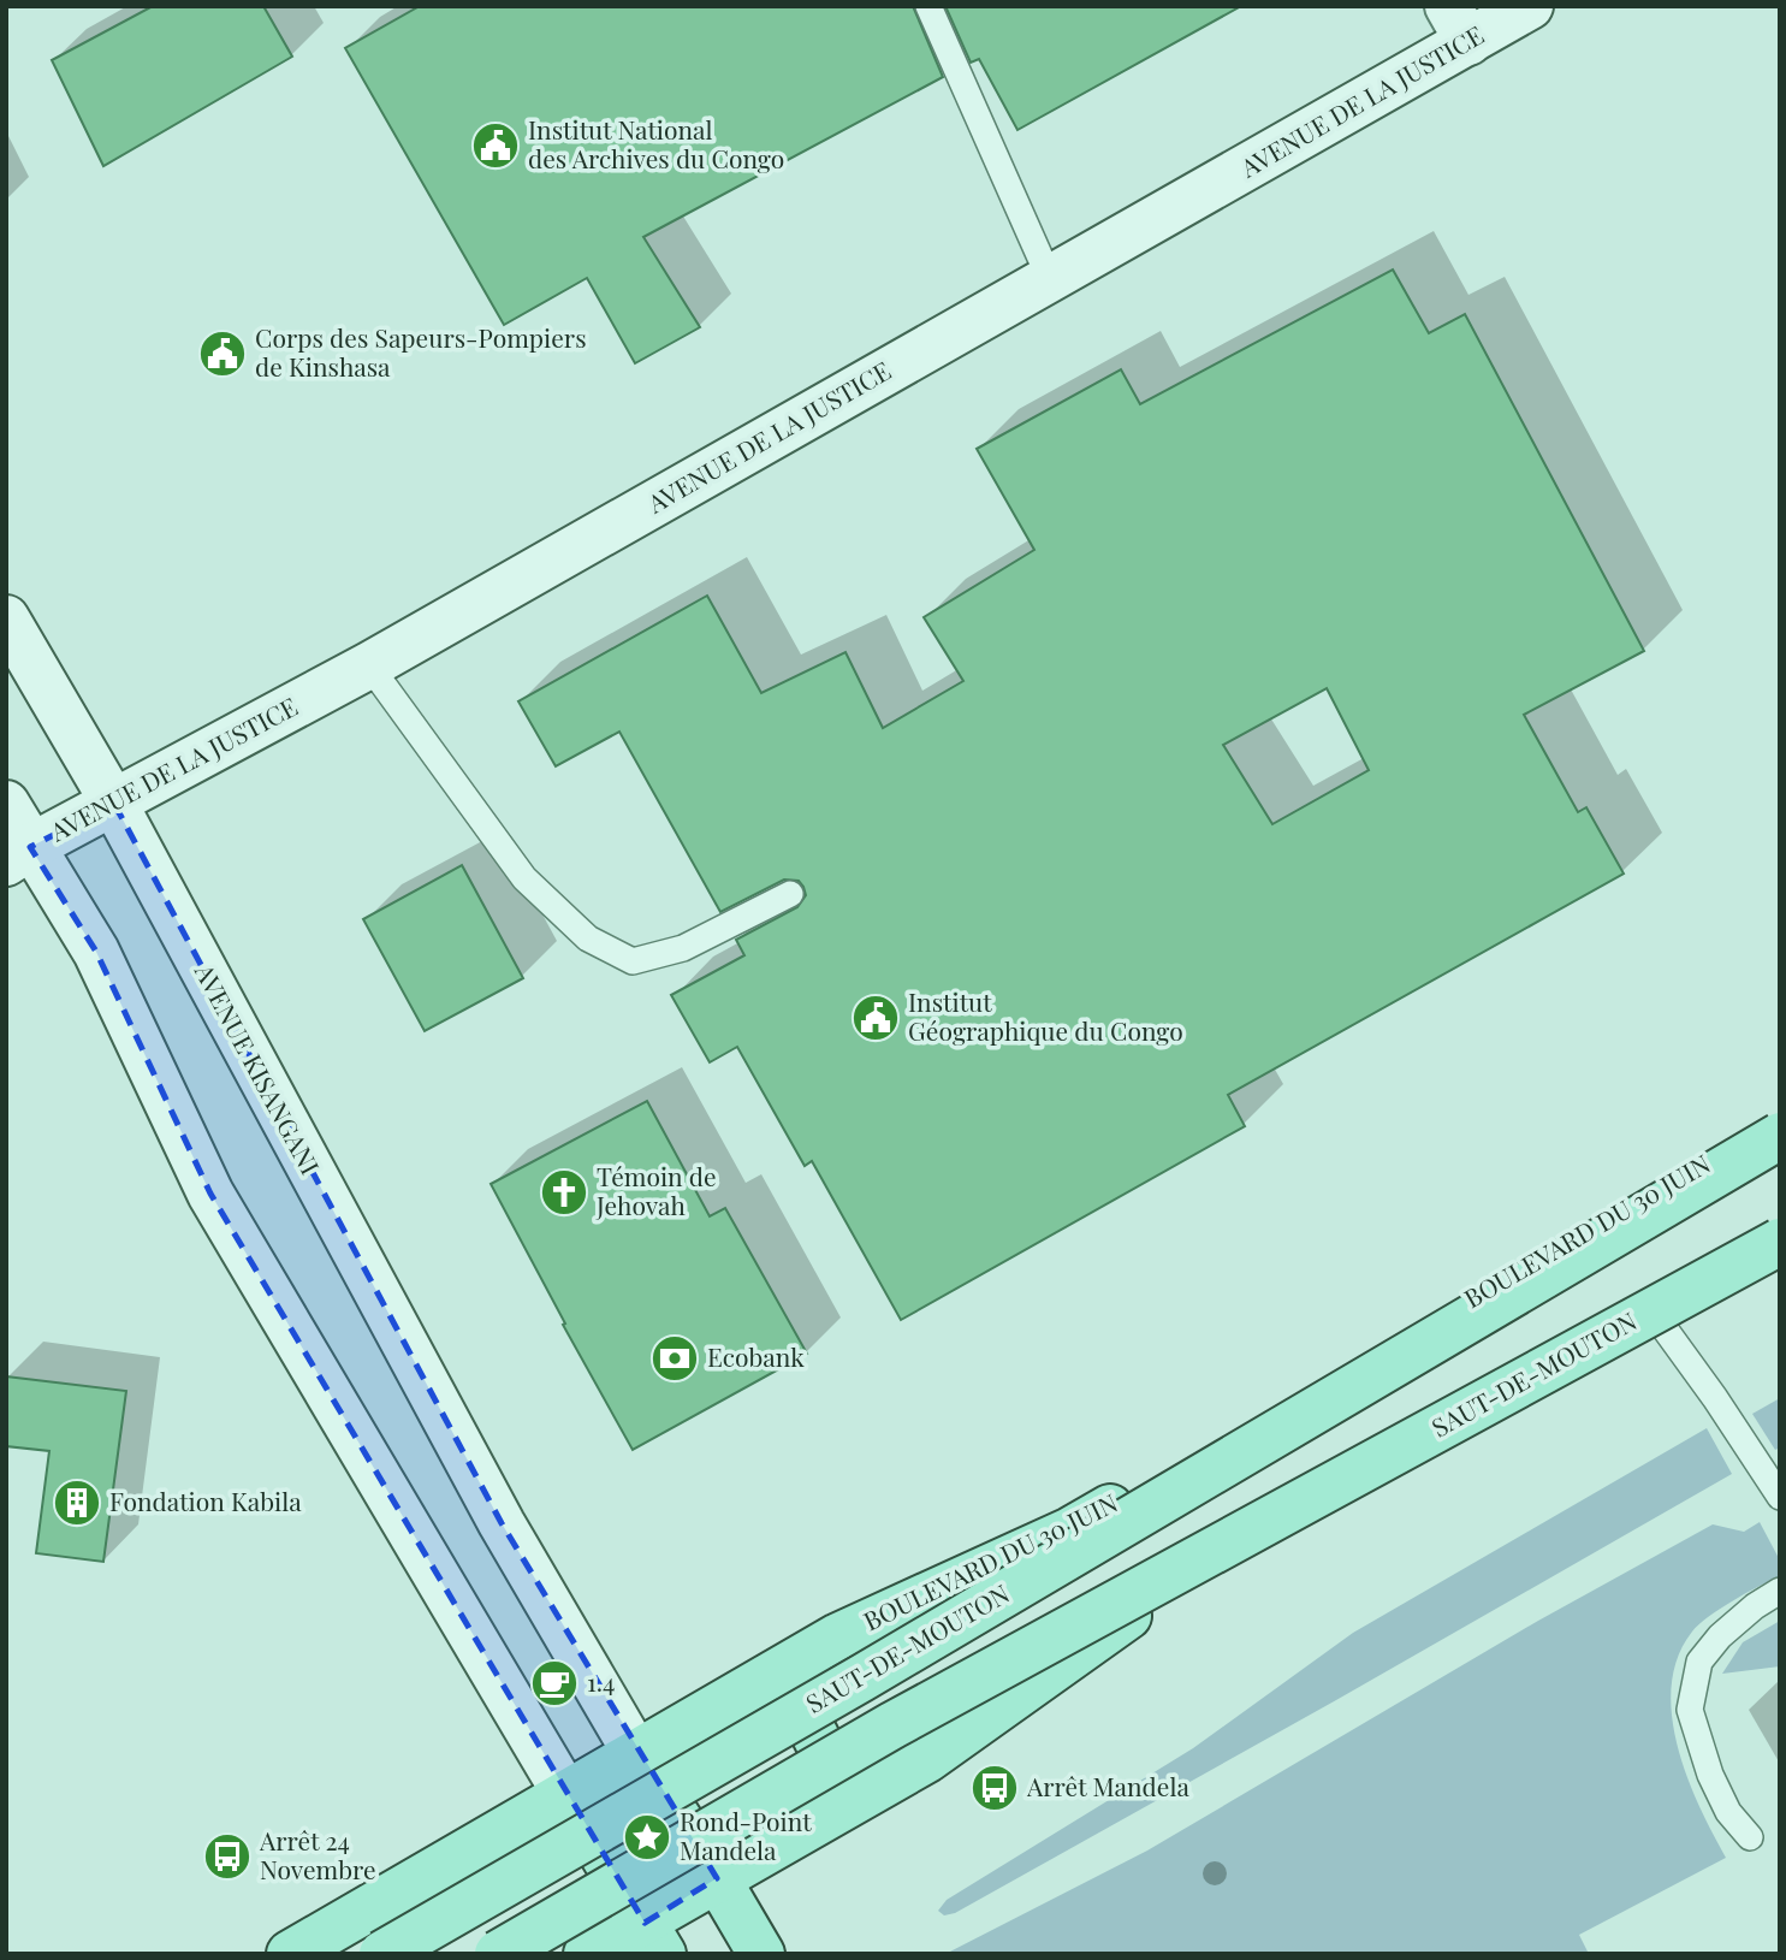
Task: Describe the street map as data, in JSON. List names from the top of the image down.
{
  "streets": {
    "main road": ["BOULEVARD DU 30 JUIN", "SAUT-DE-MOUTON"],
    "street": ["AVENUE DE LA JUSTICE", "AVENUE KISANGANI"]
  },
  "crossings": [
    ["AVENUE DE LA JUSTICE", "AVENUE KISANGANI"],
    ["AVENUE KISANGANI", "BOULEVARD DU 30 JUIN"]
  ],
  "places": {
    "public building": ["Institut National des Archives du Congo", "Corps des Sapeurs-Pompiers de Kinshasa", "Institut Géographique du Congo"],
    "church": ["Témoin de Jehovah"],
    "bank": ["Ecobank"],
    "building": ["Fondation Kabila"],
    "cafe": ["1.4"],
    "bus stop": ["Arrêt Mandela", "Arrêt 24 Novembre"],
    "place": ["Rond-Point Mandela"]
  }
}
